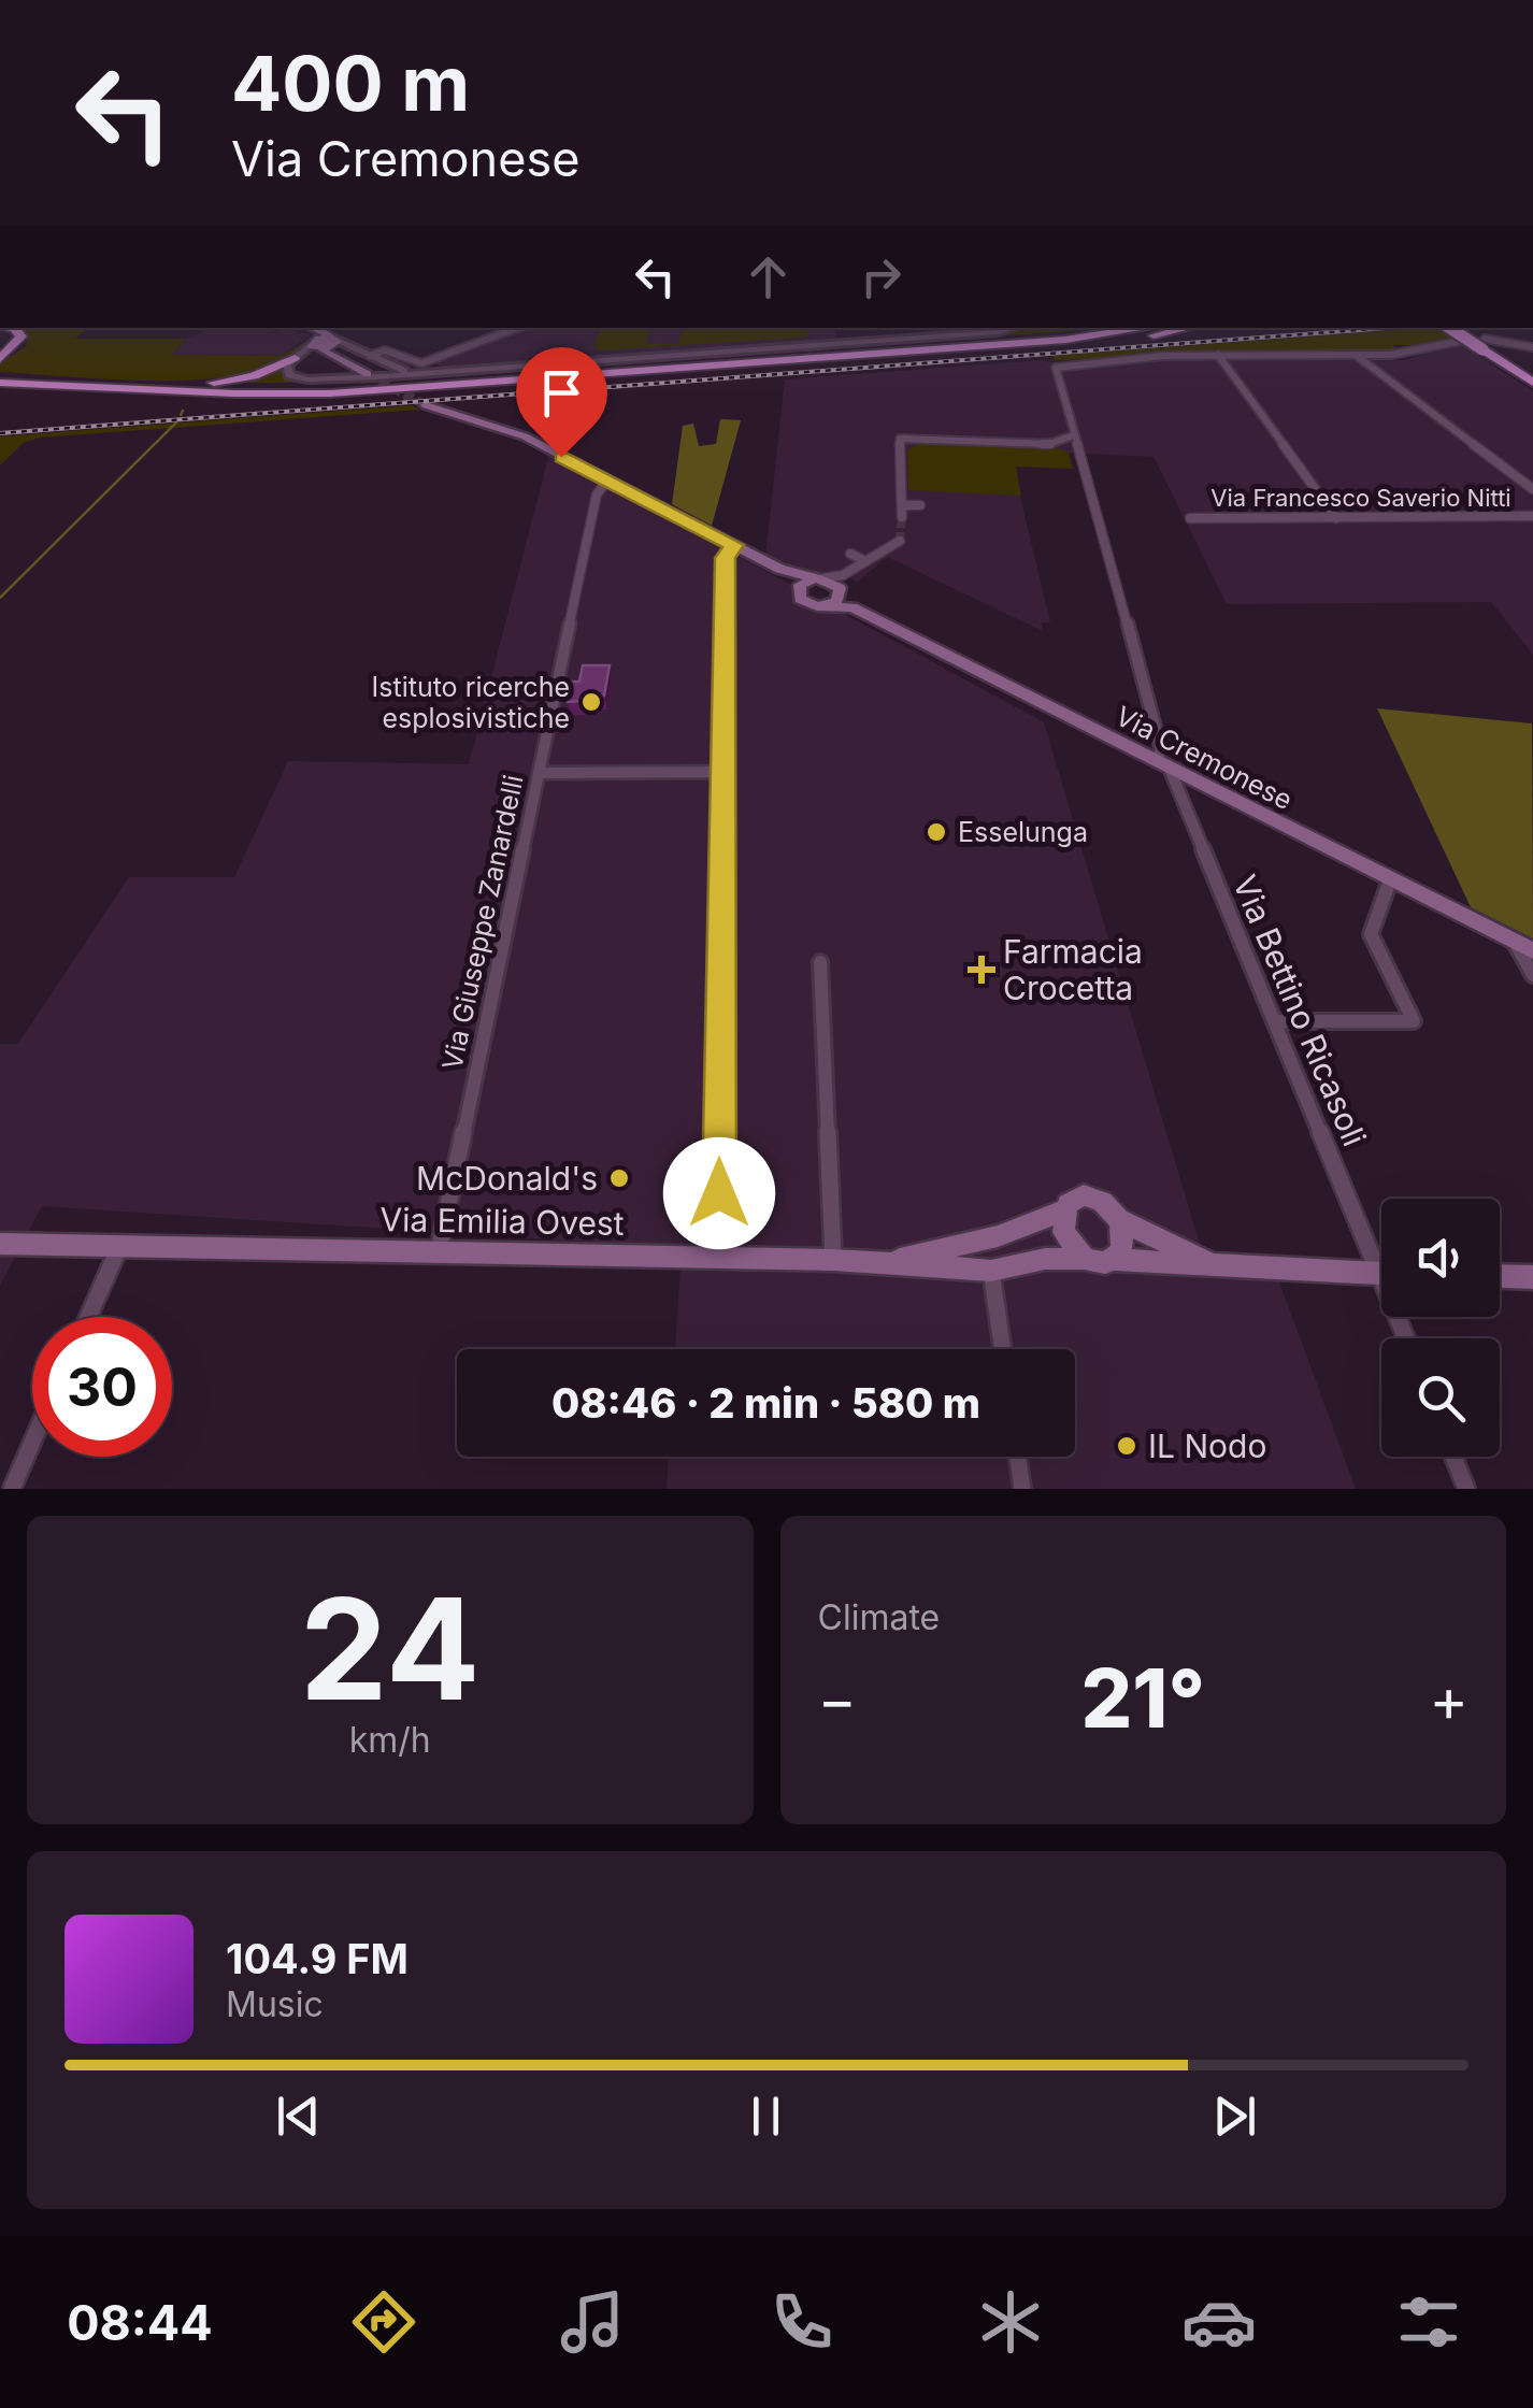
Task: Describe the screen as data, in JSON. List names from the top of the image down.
{
  "streets": {
    "main road": ["Via Cremonese", "Via Emilia Ovest"],
    "street": ["Via Francesco Saverio Nitti", "Via Giuseppe Zanardelli", "Via Bettino Ricasoli"]
  },
  "crossings": [
    ["Via Cremonese", "Via Bettino Ricasoli"],
    ["Via Giuseppe Zanardelli", "Via Emilia Ovest"]
  ],
  "places": {
    "other": [
      "Istituto ricerche esplosivistiche",
      "Esselunga",
      "McDonald's",
      "IL Nodo"
    ],
    "health": ["Farmacia Crocetta"]
  },
  "page": {
    "turn": ["400 m", "Via Cremonese"],
    "limit": "30",
    "trip": "08:46 · 2 min · 580 m",
    "tile": [
      ["24", "km/h"],
      "Climate"
    ],
    "heat": ["−", "21°", "+"],
    "song": ["104.9 FM", "Music"],
    "tabs": "08:44"
  }
}
